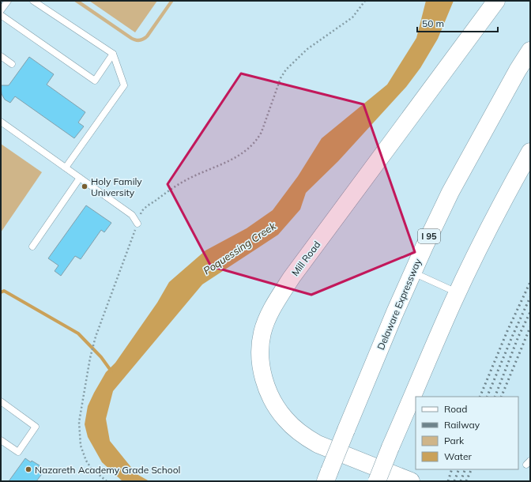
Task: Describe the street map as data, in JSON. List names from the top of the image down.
{
  "streets": {
    "main road": ["I 95", "Mill Road", "Delaware Expressway"]
  },
  "water": ["Poquessing Creek"],
  "places": ["Holy Family University", "Nazareth Academy Grade School"],
  "legend": [
    "Road",
    "Railway",
    "Park",
    "Water"
  ],
  "scale_bar": "50 m"
}
